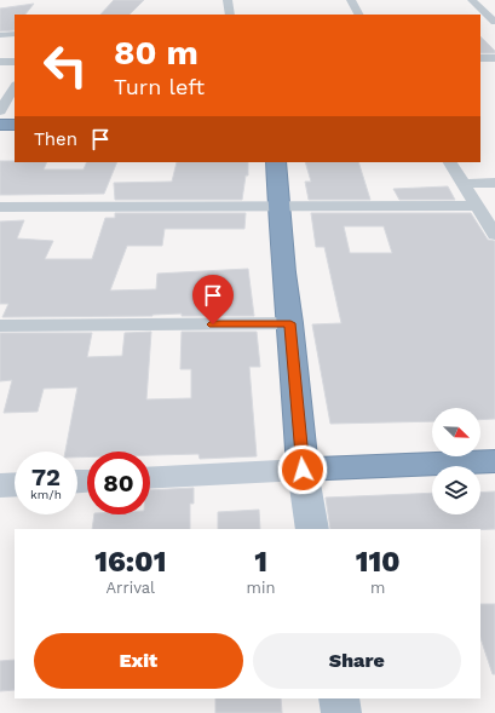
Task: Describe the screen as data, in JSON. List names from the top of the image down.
{
  "north": "bottom right",
  "page": {
    "turn": ["80 m", "Turn left"],
    "then": "Then",
    "speed": "72 km/h",
    "limit": "80",
    "eta": [
      "16:01",
      "Arrival",
      "1",
      "min",
      "110",
      "m"
    ],
    "buttons": ["Exit", "Share"]
  }
}
